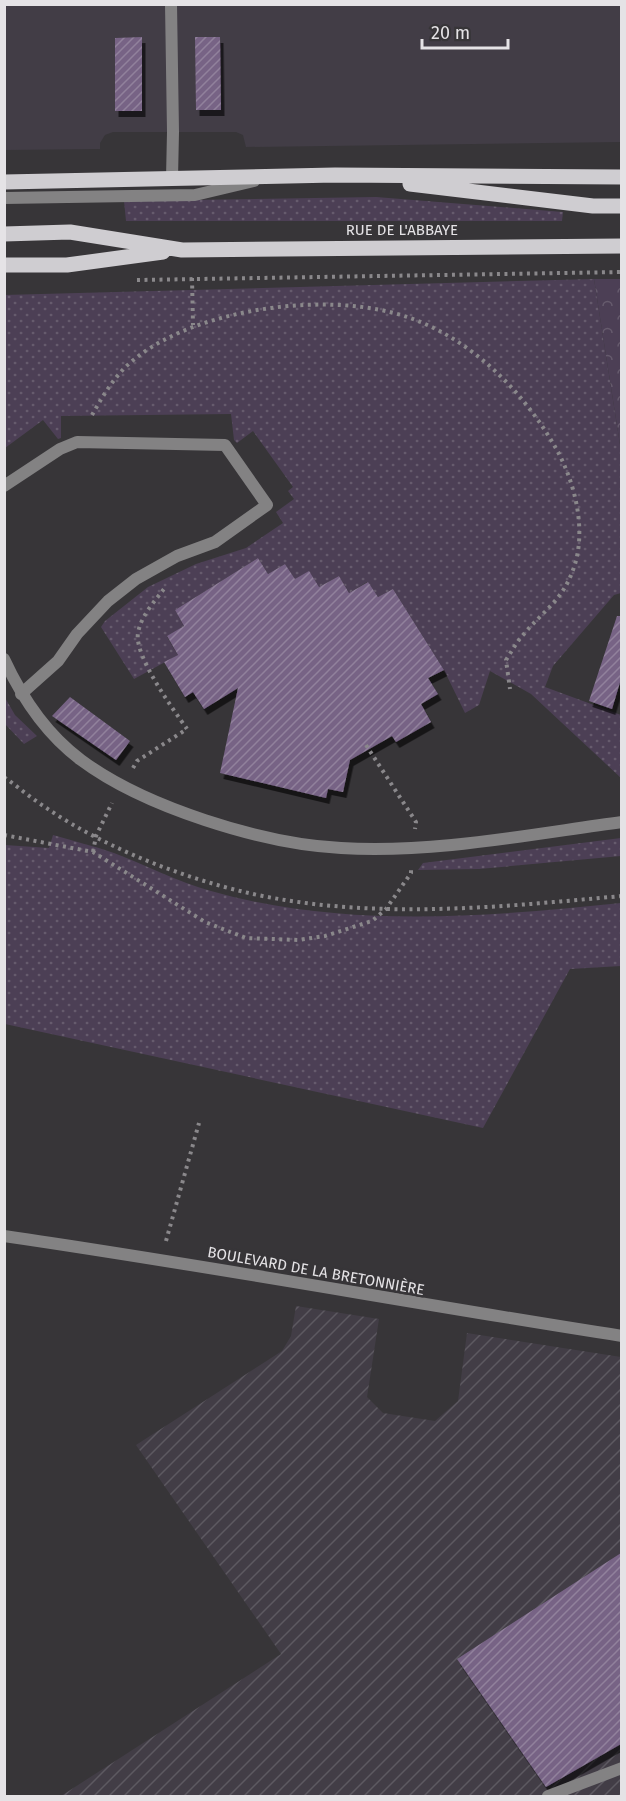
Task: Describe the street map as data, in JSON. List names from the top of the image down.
{
  "streets": {
    "main road": ["RUE DE L'ABBAYE"],
    "lane": ["BOULEVARD DE LA BRETONNIÈRE"]
  },
  "scale_bar": "20 m"
}
